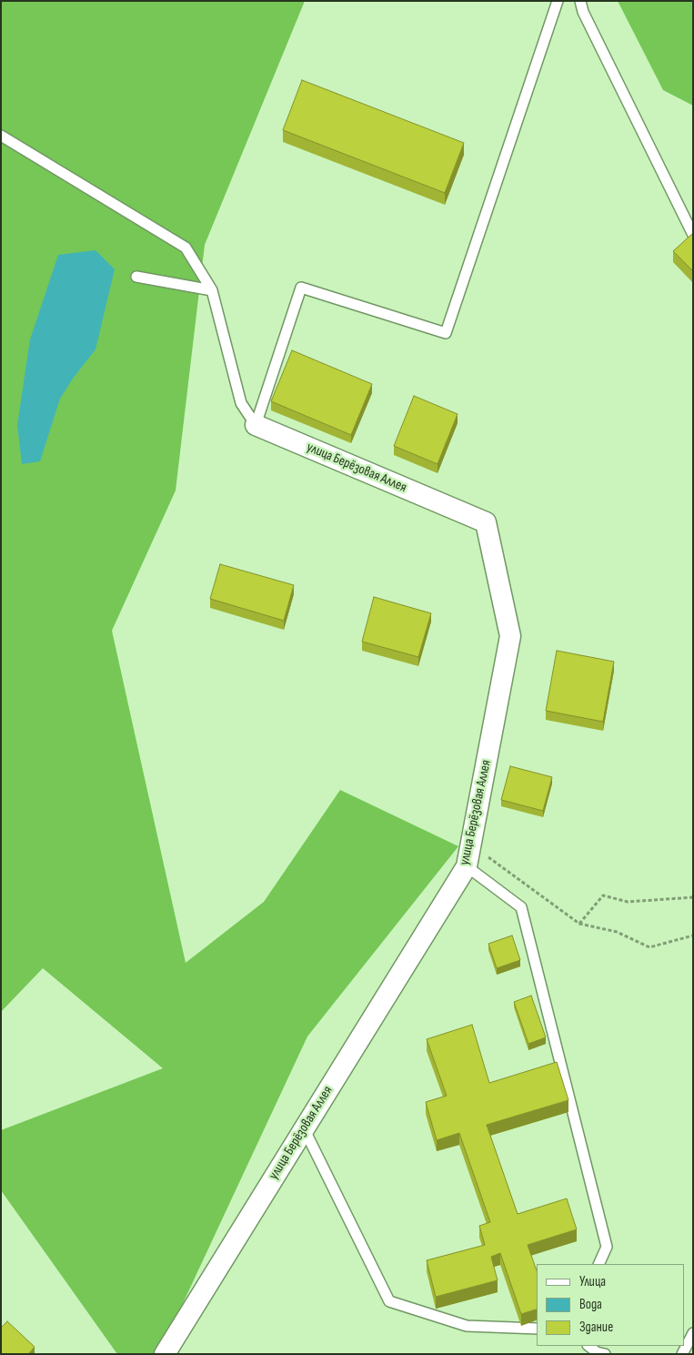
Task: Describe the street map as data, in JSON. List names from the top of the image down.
{
  "streets": {
    "street": ["улица Берёзовая Аллея"]
  },
  "legend": ["Улица", "Вода", "Здание"]
}
